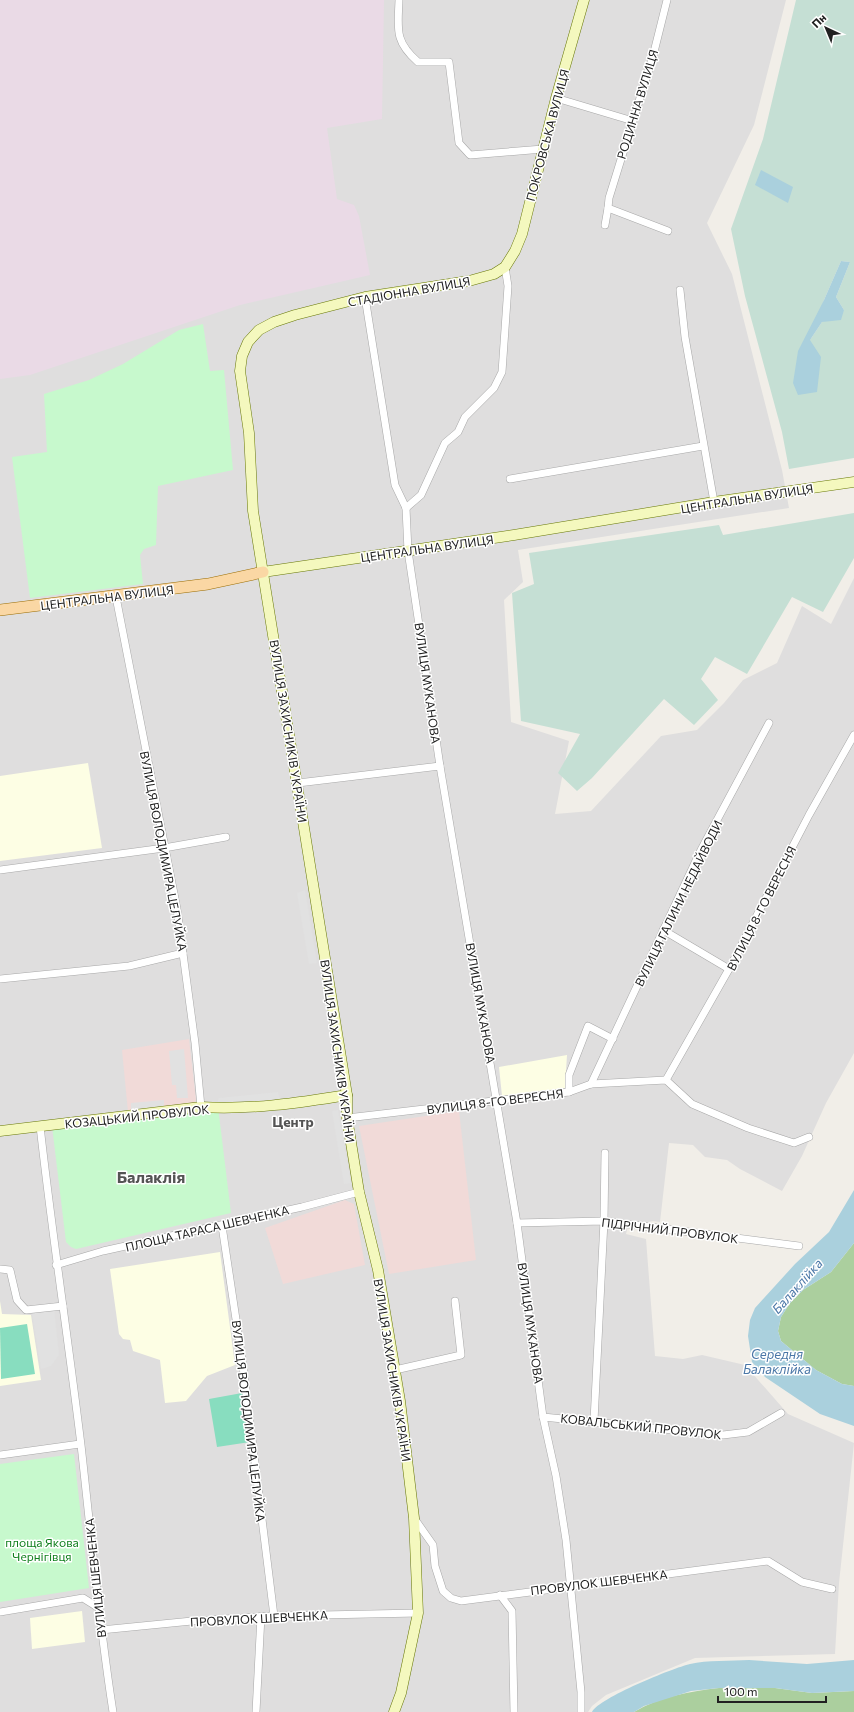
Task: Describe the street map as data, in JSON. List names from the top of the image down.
{
  "streets": {
    "main road": ["ЦЕНТРАЛЬНА ВУЛИЦЯ"],
    "street": [
      "РОДИННА ВУЛИЦЯ",
      "ПОКРОВСЬКА ВУЛИЦЯ",
      "СТАДІОННА ВУЛИЦЯ",
      "ВУЛИЦЯ МУКАНОВА",
      "ВУЛИЦЯ ЗАХИСНИКІВ УКРАЇНИ",
      "ВУЛИЦЯ ВОЛОДИМИРА ЦЕЛУЙКА",
      "ВУЛИЦЯ ГАЛИНИ НЕДАЙВОДИ",
      "ВУЛИЦЯ 8-ГО ВЕРЕСНЯ",
      "КОЗАЦЬКИЙ ПРОВУЛОК",
      "ПЛОЩА ТАРАСА ШЕВЧЕНКА",
      "ПІДРІЧНИЙ ПРОВУЛОК",
      "КОВАЛЬСЬКИЙ ПРОВУЛОК",
      "ВУЛИЦЯ ШЕВЧЕНКА",
      "ПРОВУЛОК ШЕВЧЕНКА"
    ]
  },
  "crossings": [
    ["ПОКРОВСЬКА ВУЛИЦЯ", "СТАДІОННА ВУЛИЦЯ"],
    ["СТАДІОННА ВУЛИЦЯ", "ВУЛИЦЯ МУКАНОВА"],
    ["СТАДІОННА ВУЛИЦЯ", "ВУЛИЦЯ ЗАХИСНИКІВ УКРАЇНИ"],
    ["ЦЕНТРАЛЬНА ВУЛИЦЯ", "ВУЛИЦЯ МУКАНОВА"],
    ["ЦЕНТРАЛЬНА ВУЛИЦЯ", "ВУЛИЦЯ ЗАХИСНИКІВ УКРАЇНИ"],
    ["ЦЕНТРАЛЬНА ВУЛИЦЯ", "ВУЛИЦЯ ВОЛОДИМИРА ЦЕЛУЙКА"],
    ["ВУЛИЦЯ МУКАНОВА", "ВУЛИЦЯ 8-ГО ВЕРЕСНЯ"],
    ["ВУЛИЦЯ МУКАНОВА", "ПІДРІЧНИЙ ПРОВУЛОК"],
    ["ВУЛИЦЯ МУКАНОВА", "КОВАЛЬСЬКИЙ ПРОВУЛОК"],
    ["ВУЛИЦЯ МУКАНОВА", "ПРОВУЛОК ШЕВЧЕНКА"],
    ["ВУЛИЦЯ ЗАХИСНИКІВ УКРАЇНИ", "ВУЛИЦЯ 8-ГО ВЕРЕСНЯ"],
    ["ВУЛИЦЯ ЗАХИСНИКІВ УКРАЇНИ", "КОЗАЦЬКИЙ ПРОВУЛОК"],
    ["ВУЛИЦЯ ЗАХИСНИКІВ УКРАЇНИ", "ПЛОЩА ТАРАСА ШЕВЧЕНКА"],
    ["ВУЛИЦЯ ЗАХИСНИКІВ УКРАЇНИ", "ПРОВУЛОК ШЕВЧЕНКА"],
    ["ВУЛИЦЯ ВОЛОДИМИРА ЦЕЛУЙКА", "КОЗАЦЬКИЙ ПРОВУЛОК"],
    ["ВУЛИЦЯ ВОЛОДИМИРА ЦЕЛУЙКА", "ПЛОЩА ТАРАСА ШЕВЧЕНКА"],
    ["ВУЛИЦЯ ВОЛОДИМИРА ЦЕЛУЙКА", "ПРОВУЛОК ШЕВЧЕНКА"],
    ["ВУЛИЦЯ ГАЛИНИ НЕДАЙВОДИ", "ВУЛИЦЯ 8-ГО ВЕРЕСНЯ"],
    ["ВУЛИЦЯ ШЕВЧЕНКА", "ПРОВУЛОК ШЕВЧЕНКА"]
  ],
  "districts": ["Центр", "Балаклія"],
  "water": ["Балаклійка", "Середня Балаклійка"],
  "parks": ["площа Якова Чернігівця"],
  "scale_bar": "100 m",
  "north": "top left"
}
